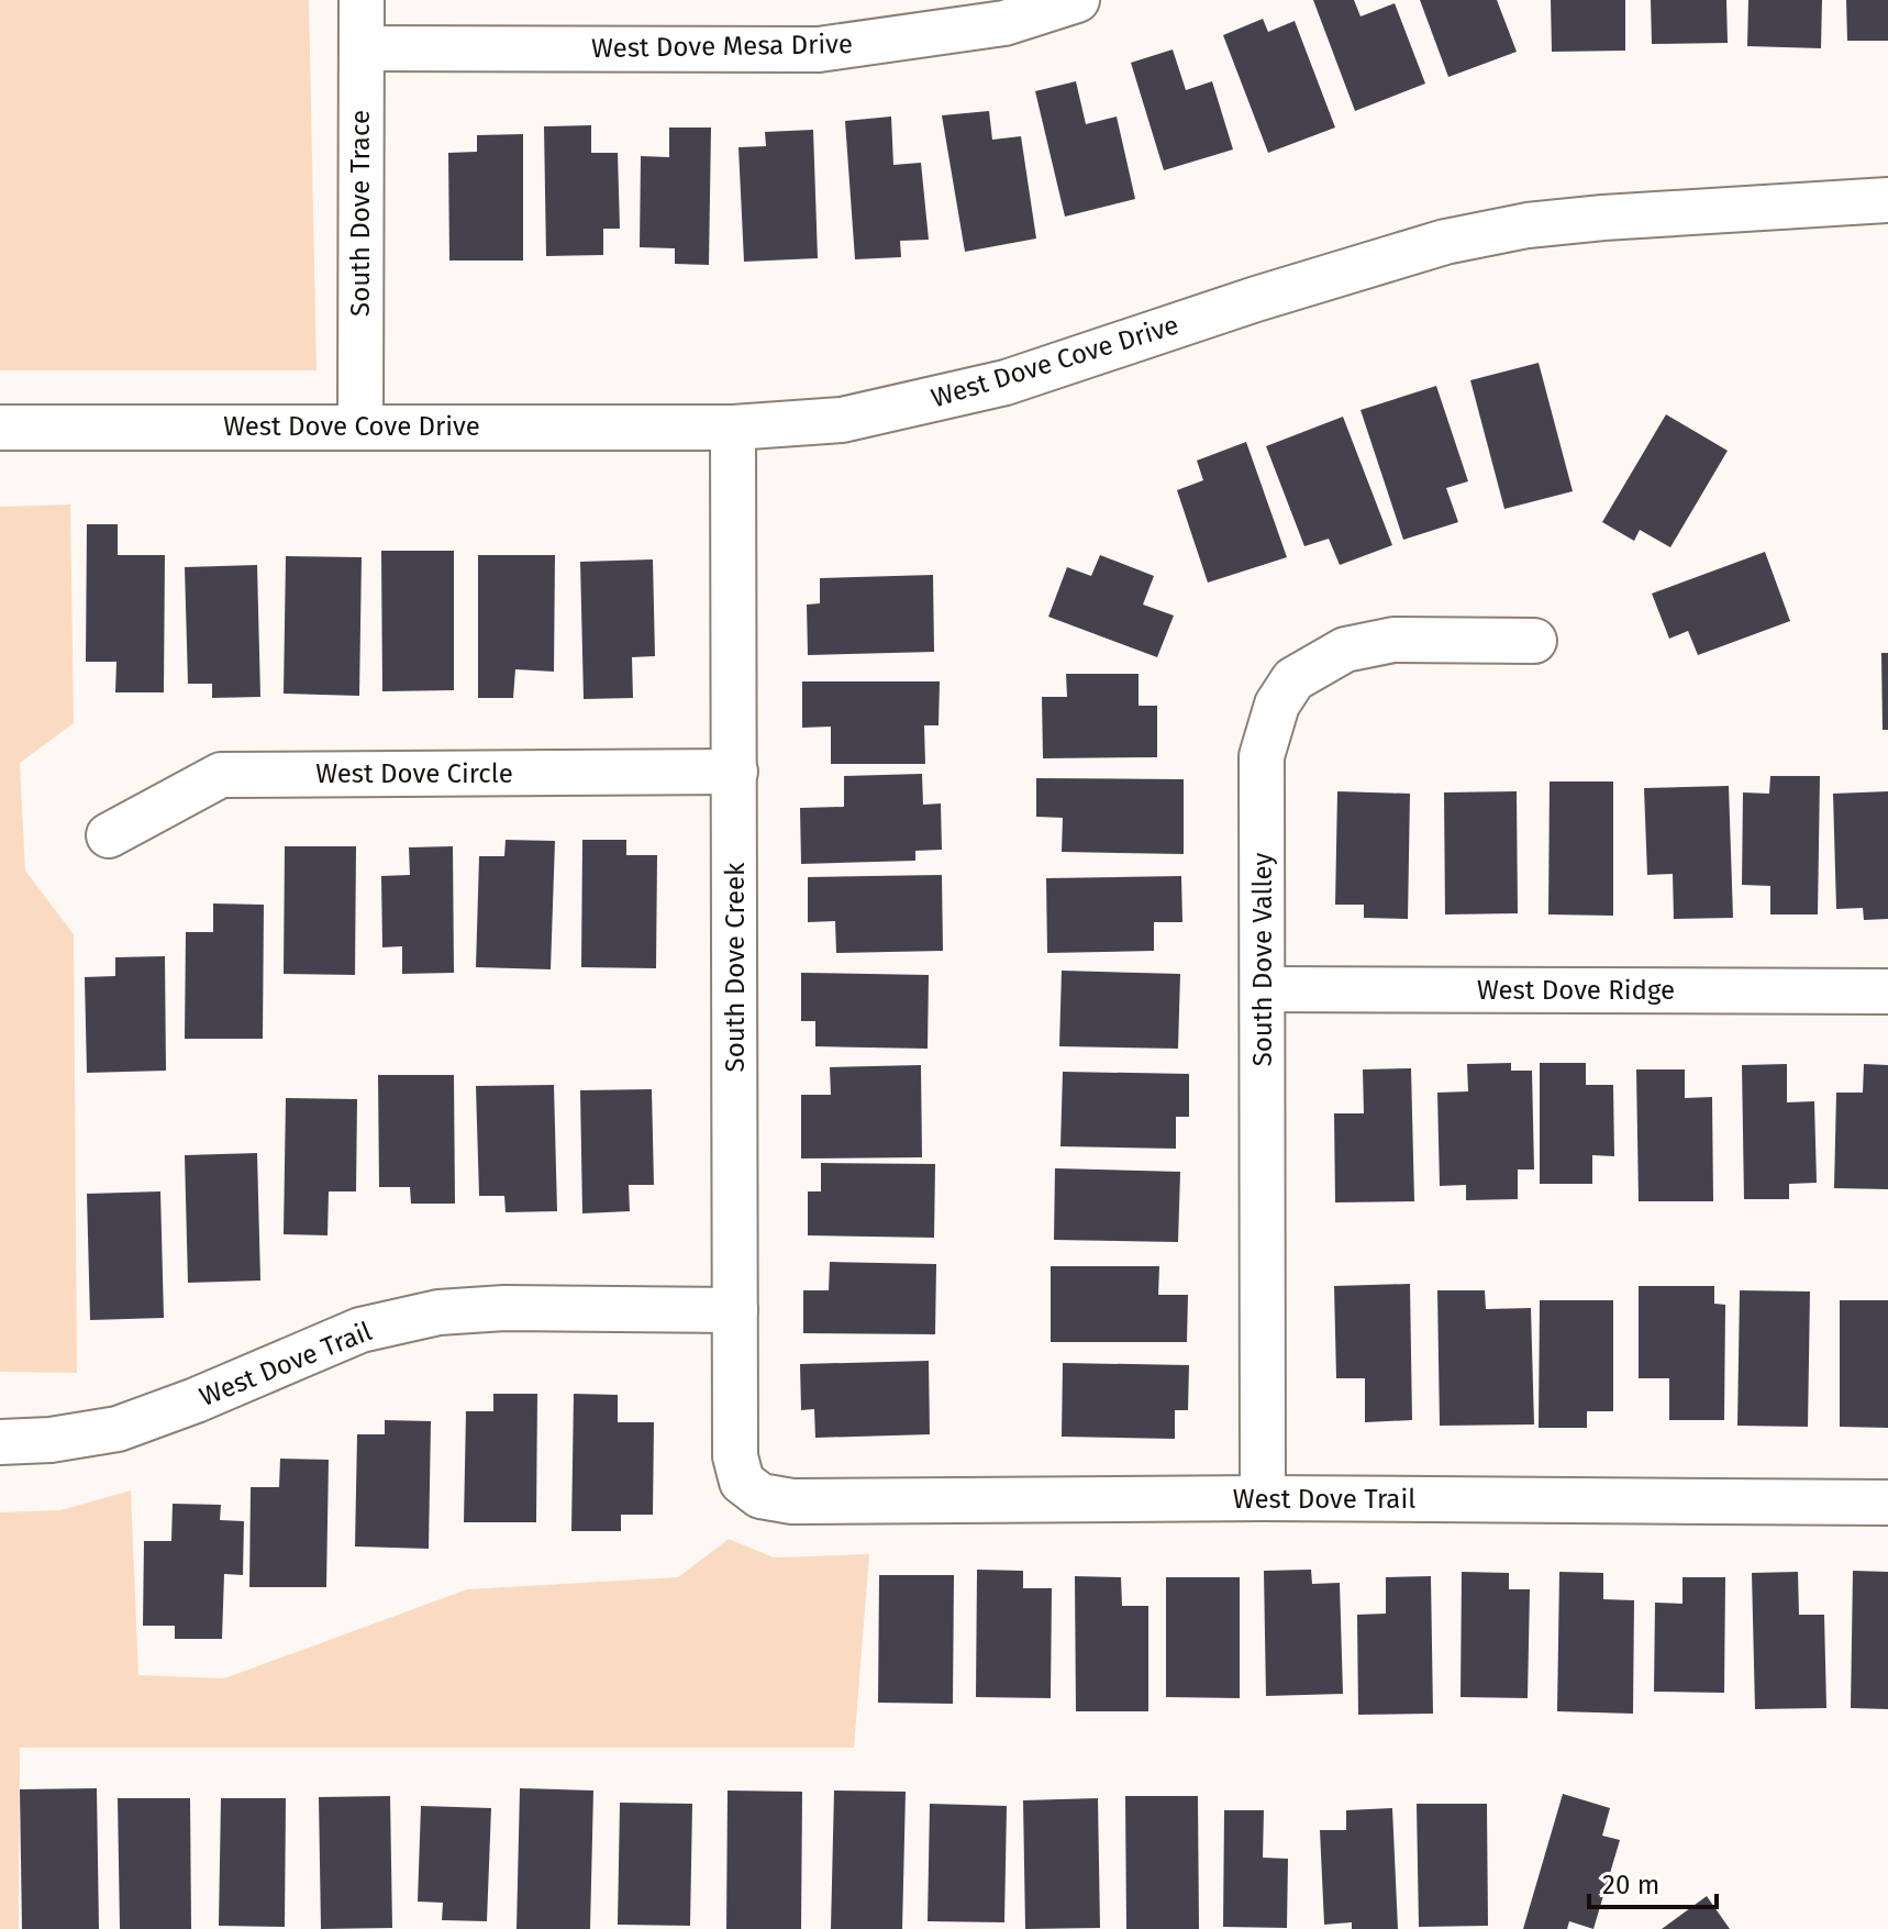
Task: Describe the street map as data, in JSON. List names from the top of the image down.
{
  "streets": {
    "street": [
      "West Dove Mesa Drive",
      "South Dove Trace",
      "West Dove Cove Drive",
      "West Dove Circle",
      "South Dove Valley",
      "South Dove Creek",
      "West Dove Ridge",
      "West Dove Trail"
    ]
  },
  "crossings": [
    ["West Dove Mesa Drive", "South Dove Trace"],
    ["South Dove Trace", "West Dove Cove Drive"],
    ["West Dove Cove Drive", "South Dove Creek"],
    ["West Dove Circle", "South Dove Creek"],
    ["South Dove Valley", "West Dove Ridge"],
    ["South Dove Valley", "West Dove Trail"],
    ["South Dove Creek", "West Dove Trail"]
  ],
  "scale_bar": "20 m"
}
